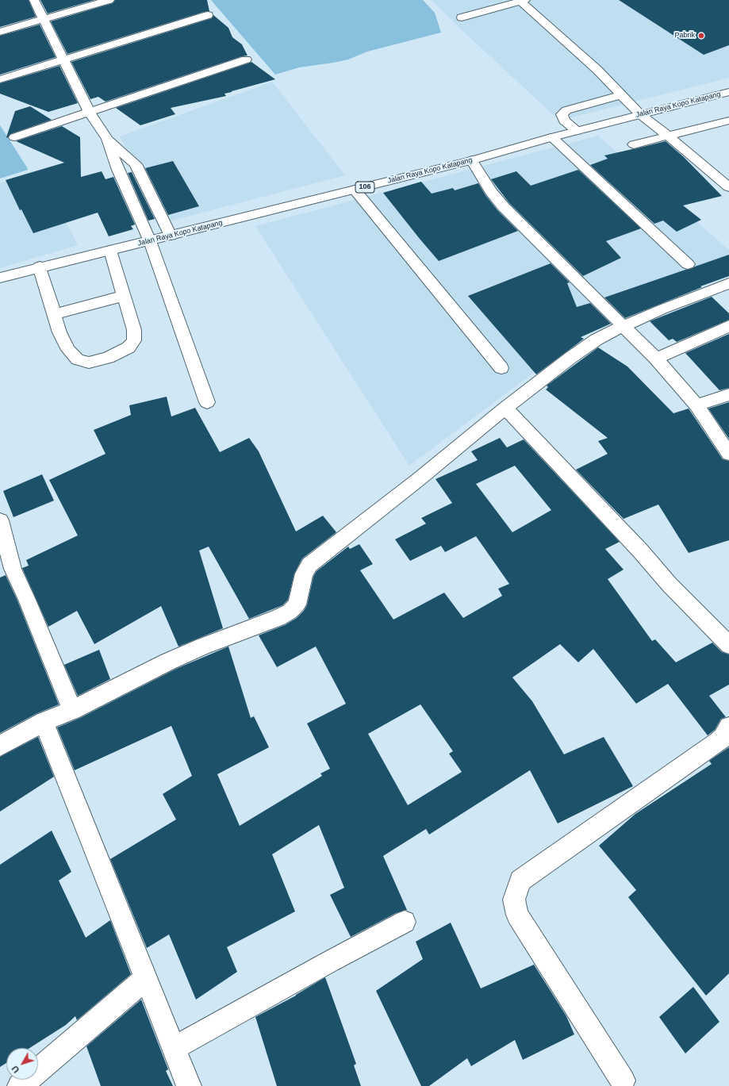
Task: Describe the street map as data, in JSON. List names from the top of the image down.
{
  "streets": {
    "street": ["Jalan Raya Kopo Katapang", "106"]
  },
  "places": ["Pabrik"],
  "north": "bottom left"
}
